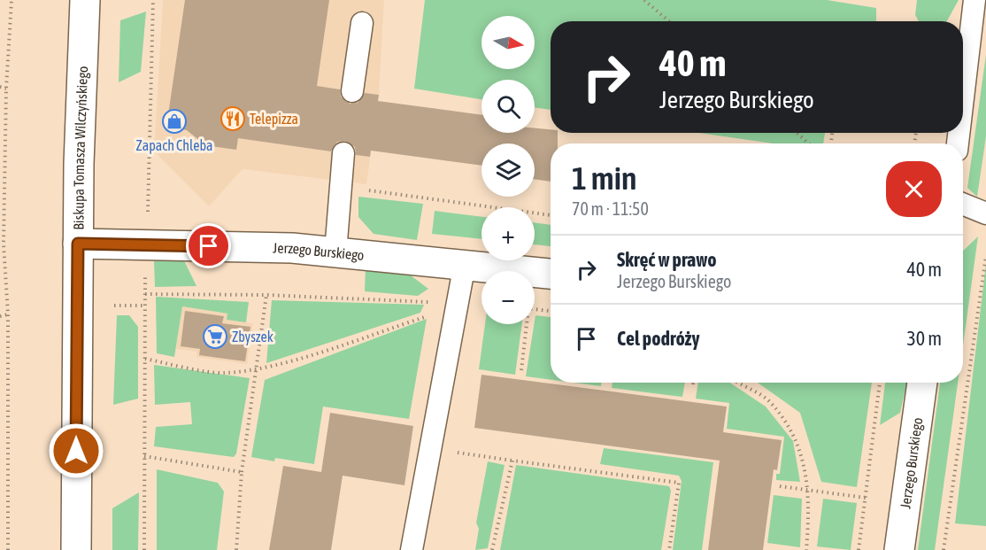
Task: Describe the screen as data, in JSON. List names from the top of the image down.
{
  "streets": {
    "street": ["Biskupa Tomasza Wilczyńskiego", "Jerzego Burskiego"]
  },
  "crossings": [
    ["Biskupa Tomasza Wilczyńskiego", "Jerzego Burskiego"]
  ],
  "places": {
    "restaurant": ["Telepizza"],
    "shop": ["Zapach Chleba"],
    "supermarket": ["Zbyszek"]
  },
  "north": "right",
  "page": {
    "map_buttons": ["+", "−"],
    "turn": ["40 m", "Jerzego Burskiego"],
    "heading": ["1 min", "70 m · 11:50"],
    "list": [
      {
        "name": "Skręć w prawo",
        "note": "Jerzego Burskiego",
        "value": "40 m"
      },
      {
        "name": "Cel podróży",
        "value": "30 m"
      }
    ]
  }
}
